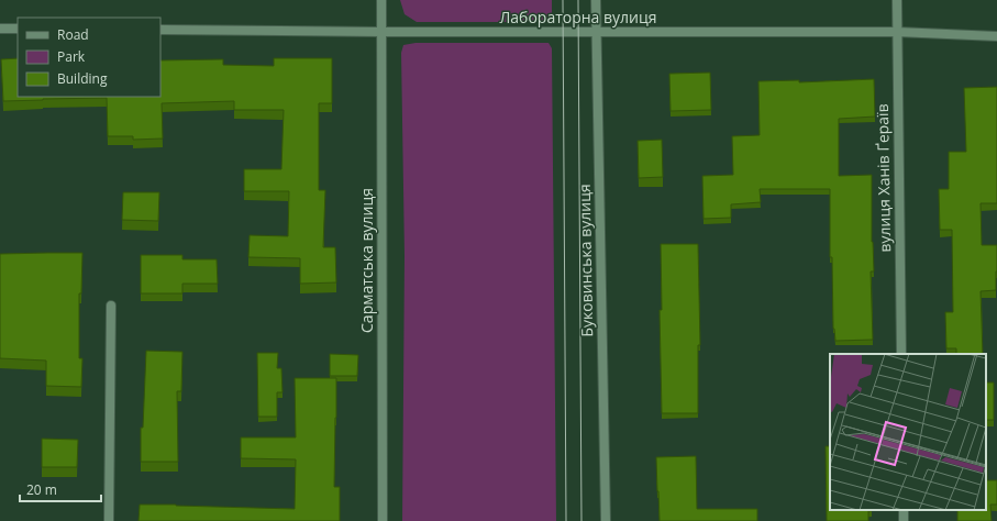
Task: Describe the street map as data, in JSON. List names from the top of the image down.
{
  "streets": {
    "street": [
      "Лабораторна вулиця",
      "вулиця Ханів Ґераїв",
      "Сарматська вулиця",
      "Буковинська вулиця"
    ]
  },
  "crossings": [
    ["Лабораторна вулиця", "вулиця Ханів Ґераїв"],
    ["Лабораторна вулиця", "Сарматська вулиця"],
    ["Лабораторна вулиця", "Буковинська вулиця"]
  ],
  "legend": ["Road", "Park", "Building"],
  "scale_bar": "20 m"
}
